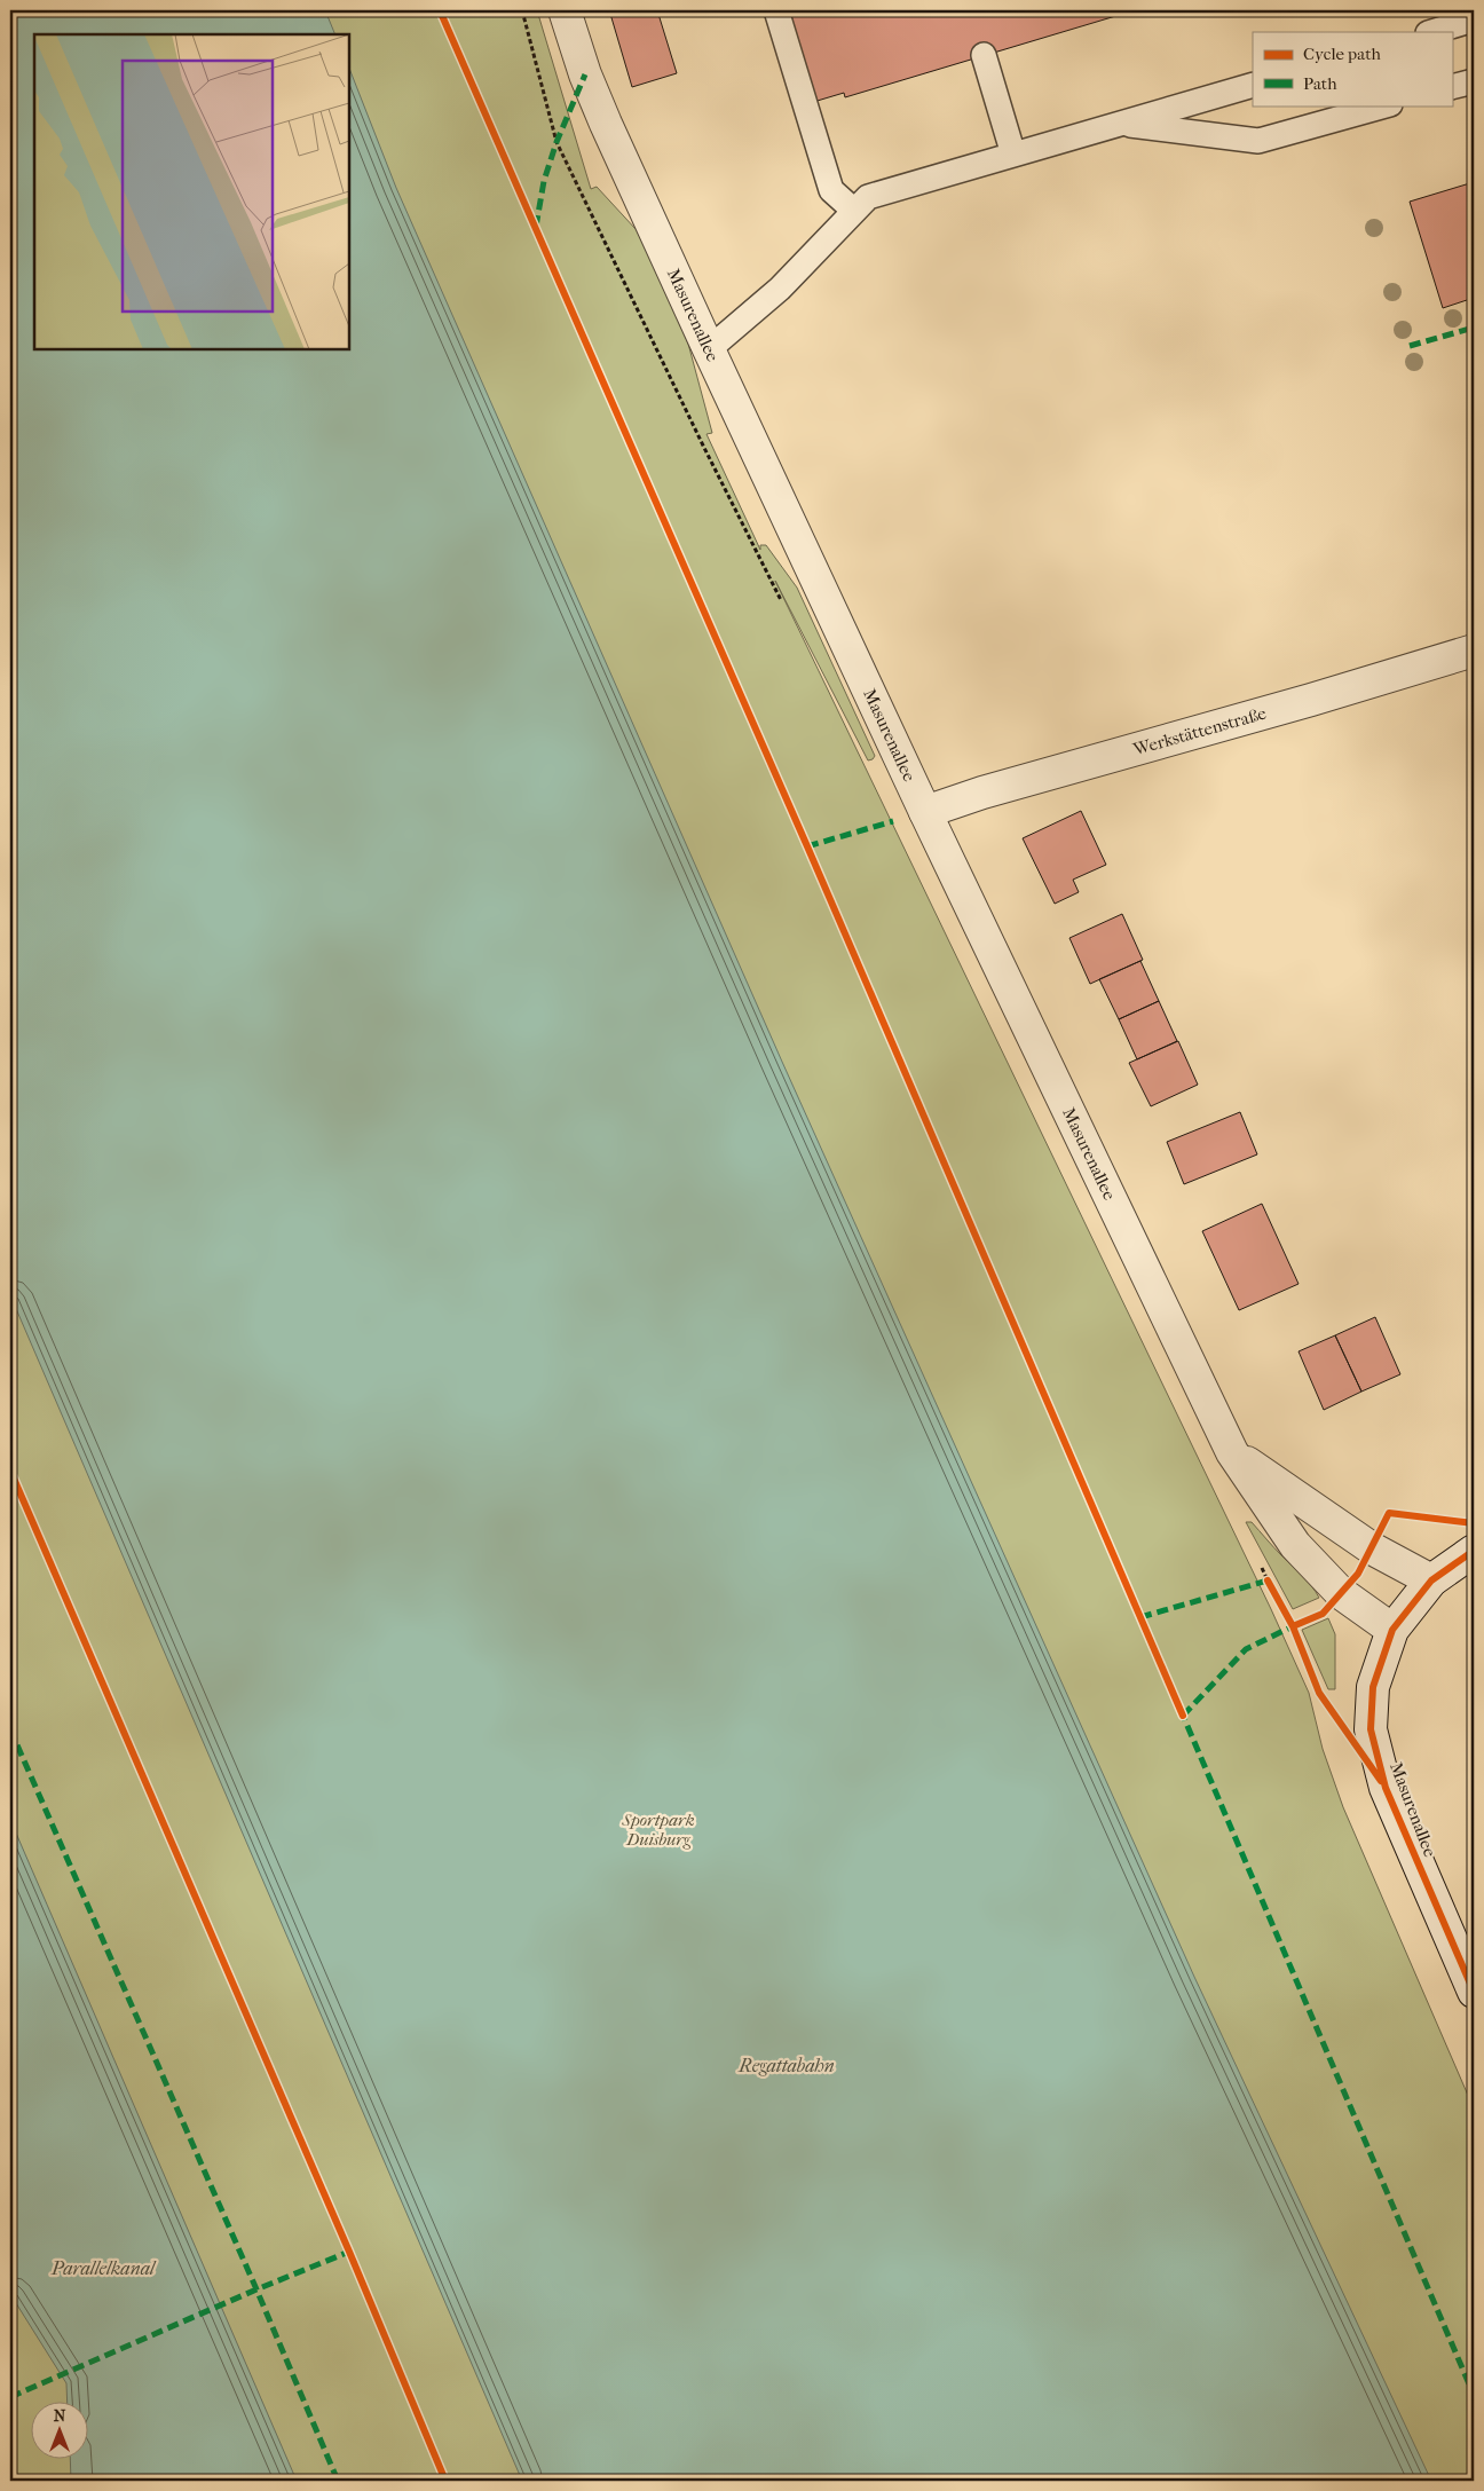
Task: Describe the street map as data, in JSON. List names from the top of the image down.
{
  "streets": {
    "street": ["Masurenallee", "Werkstättenstraße"]
  },
  "crossings": [
    ["Masurenallee", "Werkstättenstraße"]
  ],
  "water": ["Regattabahn", "Parallelkanal"],
  "parks": ["Sportpark Duisburg"],
  "legend": ["Cycle path", "Path"],
  "north": "top"
}
